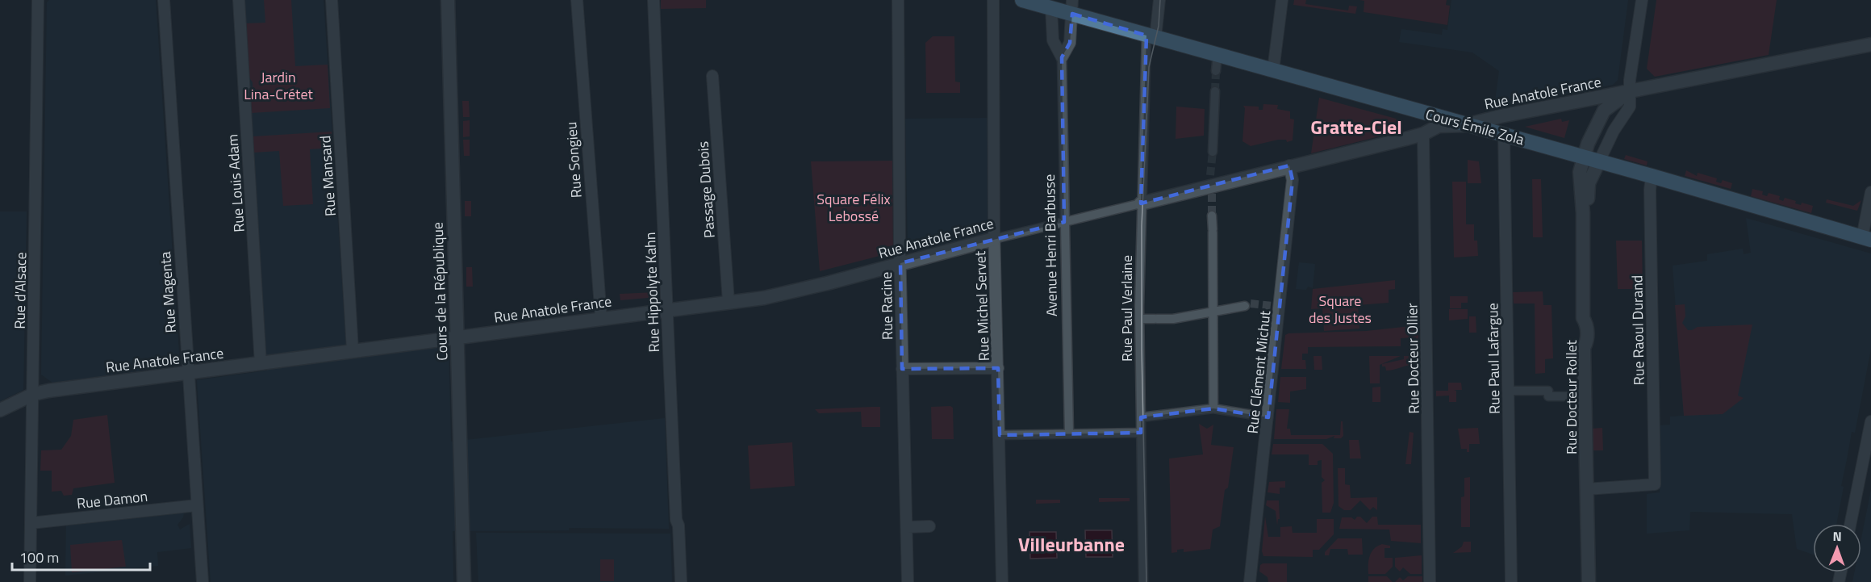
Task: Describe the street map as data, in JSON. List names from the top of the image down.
{
  "streets": {
    "main road": ["Cours Émile Zola"],
    "street": [
      "Rue Anatole France",
      "Rue Songieu",
      "Rue Mansard",
      "Rue Louis Adam",
      "Passage Dubois",
      "Avenue Henri Barbusse",
      "Rue d'Alsace",
      "Cours de la République",
      "Rue Magenta",
      "Rue Hippolyte Kahn",
      "Rue Racine",
      "Rue Michel Servet",
      "Rue Paul Verlaine",
      "Rue Raoul Durand",
      "Rue Docteur Ollier",
      "Rue Paul Lafargue",
      "Rue Clément Michut",
      "Rue Docteur Rollet",
      "Rue Damon"
    ]
  },
  "crossings": [
    ["Rue Anatole France", "Cours Émile Zola"],
    ["Rue Anatole France", "Rue Songieu"],
    ["Rue Anatole France", "Rue Mansard"],
    ["Rue Anatole France", "Rue Louis Adam"],
    ["Rue Anatole France", "Passage Dubois"],
    ["Rue Anatole France", "Avenue Henri Barbusse"],
    ["Rue Anatole France", "Rue d'Alsace"],
    ["Rue Anatole France", "Cours de la République"],
    ["Rue Anatole France", "Rue Magenta"],
    ["Rue Anatole France", "Rue Hippolyte Kahn"],
    ["Rue Anatole France", "Rue Racine"],
    ["Rue Anatole France", "Rue Michel Servet"],
    ["Rue Anatole France", "Rue Paul Verlaine"],
    ["Rue Anatole France", "Rue Docteur Ollier"],
    ["Rue Anatole France", "Rue Clément Michut"],
    ["Rue Anatole France", "Rue Docteur Rollet"],
    ["Cours Émile Zola", "Avenue Henri Barbusse"],
    ["Cours Émile Zola", "Rue Paul Verlaine"],
    ["Cours Émile Zola", "Rue Raoul Durand"],
    ["Cours Émile Zola", "Rue Paul Lafargue"],
    ["Cours Émile Zola", "Rue Docteur Rollet"],
    ["Rue d'Alsace", "Rue Damon"],
    ["Rue Magenta", "Rue Damon"],
    ["Rue Raoul Durand", "Rue Docteur Rollet"]
  ],
  "districts": ["Gratte-Ciel", "Villeurbanne"],
  "parks": ["Jardin Lina-Crétet", "Square Félix Lebossé", "Square des Justes"],
  "scale_bar": "100 m",
  "north": "top"
}
